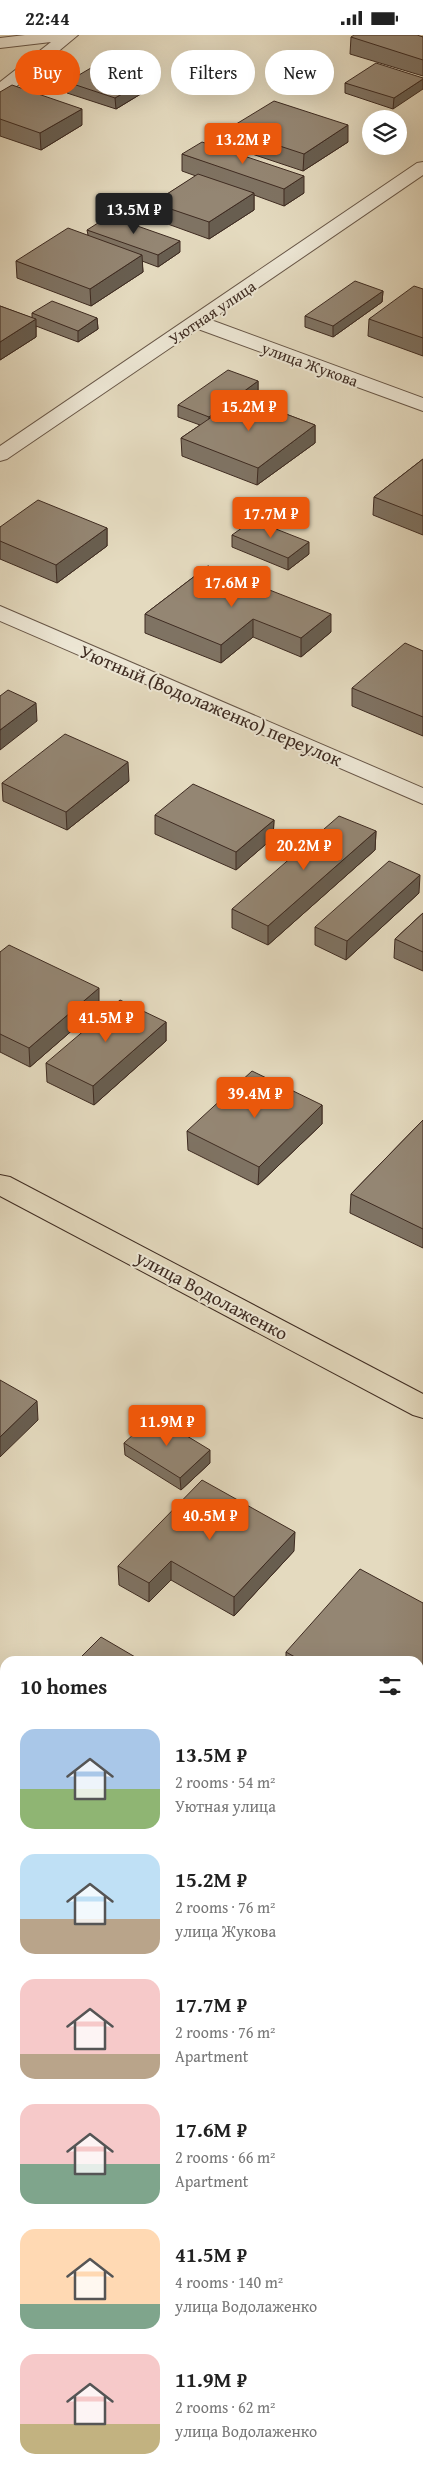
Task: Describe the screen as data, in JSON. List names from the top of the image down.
{
  "streets": {
    "main road": ["улица Водолаженко"],
    "street": ["Уютная улица", "улица Жукова", "Уютный (Водолаженко) переулок"]
  },
  "crossings": [
    ["Уютная улица", "улица Жукова"]
  ],
  "page": {
    "status": "22:44",
    "chip": [
      "Buy",
      "Rent",
      "Filters",
      "New"
    ],
    "price": [
      "13.2M ₽",
      "13.5M ₽",
      "15.2M ₽",
      "17.7M ₽",
      "17.6M ₽",
      "20.2M ₽",
      "41.5M ₽",
      "39.4M ₽",
      "11.9M ₽",
      "40.5M ₽"
    ],
    "heading": "10 homes",
    "list": [
      {
        "name": "13.5M ₽",
        "note": "2 rooms · 54 m² · Уютная улица"
      },
      {
        "name": "15.2M ₽",
        "note": "2 rooms · 76 m² · улица Жукова"
      },
      {
        "name": "17.7M ₽",
        "note": "2 rooms · 76 m² · Apartment"
      },
      {
        "name": "17.6M ₽",
        "note": "2 rooms · 66 m² · Apartment"
      },
      {
        "name": "41.5M ₽",
        "note": "4 rooms · 140 m² · улица Водолаженко"
      },
      {
        "name": "11.9M ₽",
        "note": "2 rooms · 62 m² · улица Водолаженко"
      }
    ]
  }
}
